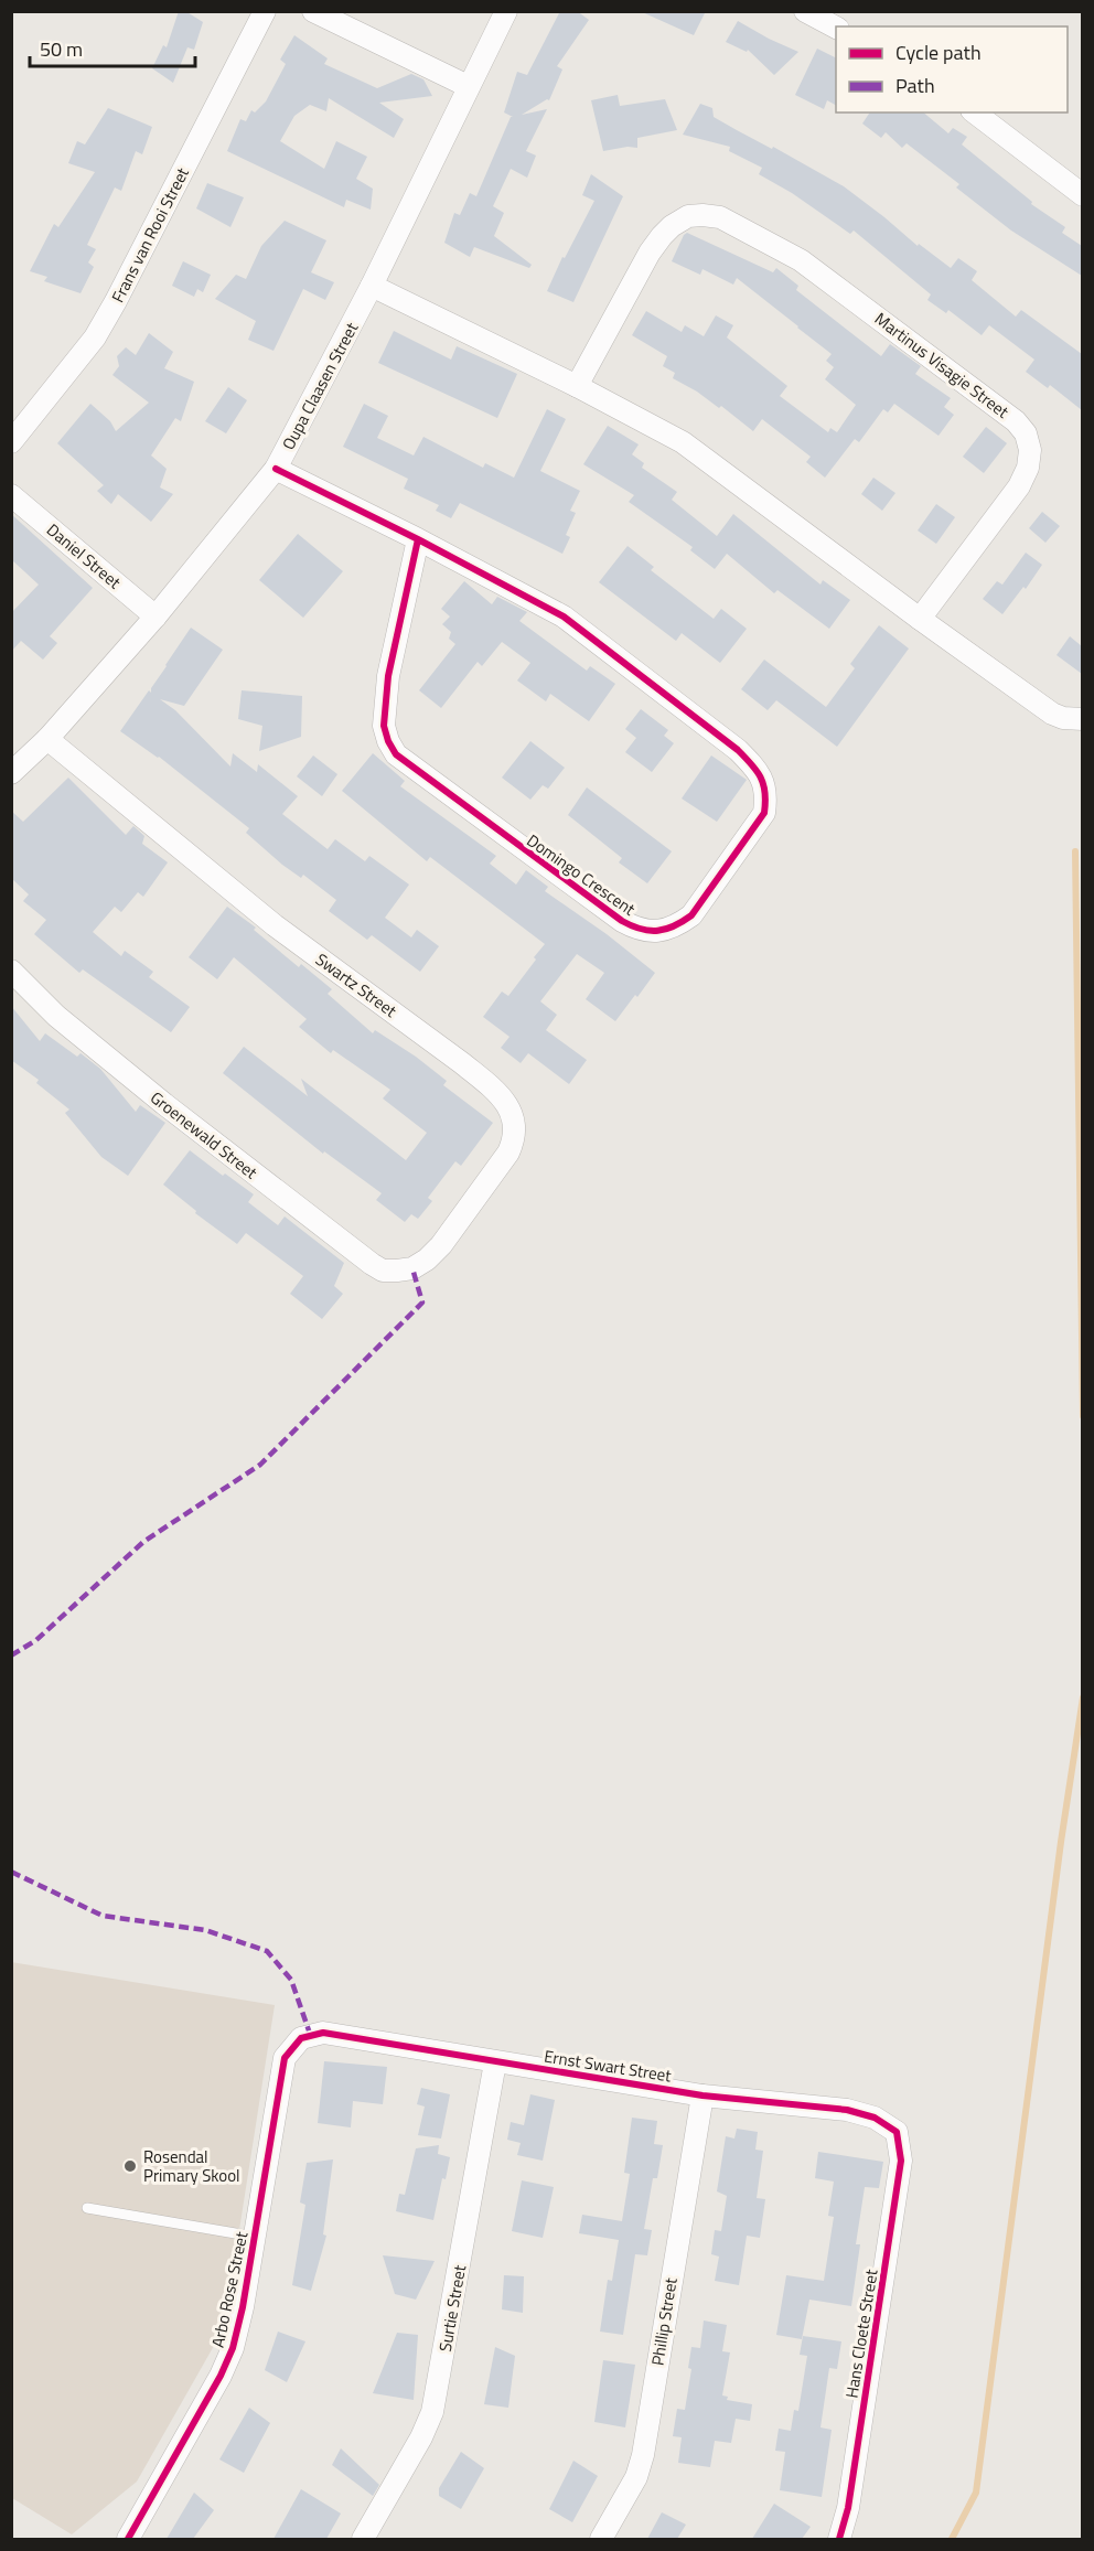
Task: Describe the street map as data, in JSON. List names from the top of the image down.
{
  "streets": {
    "street": [
      "Frans van Rooi Street",
      "Martinus Visagie Street",
      "Oupa Claasen Street",
      "Daniel Street",
      "Domingo Crescent",
      "Swartz Street",
      "Groenewald Street",
      "Ernst Swart Street",
      "Arbo Rose Street",
      "Surtie Street",
      "Phillip Street",
      "Hans Cloete Street"
    ]
  },
  "crossings": [
    ["Oupa Claasen Street", "Daniel Street"],
    ["Oupa Claasen Street", "Domingo Crescent"],
    ["Oupa Claasen Street", "Swartz Street"],
    ["Swartz Street", "Groenewald Street"],
    ["Ernst Swart Street", "Arbo Rose Street"],
    ["Ernst Swart Street", "Surtie Street"],
    ["Ernst Swart Street", "Phillip Street"],
    ["Ernst Swart Street", "Hans Cloete Street"]
  ],
  "places": ["Rosendal Primary Skool"],
  "legend": ["Cycle path", "Path"],
  "scale_bar": "50 m"
}
